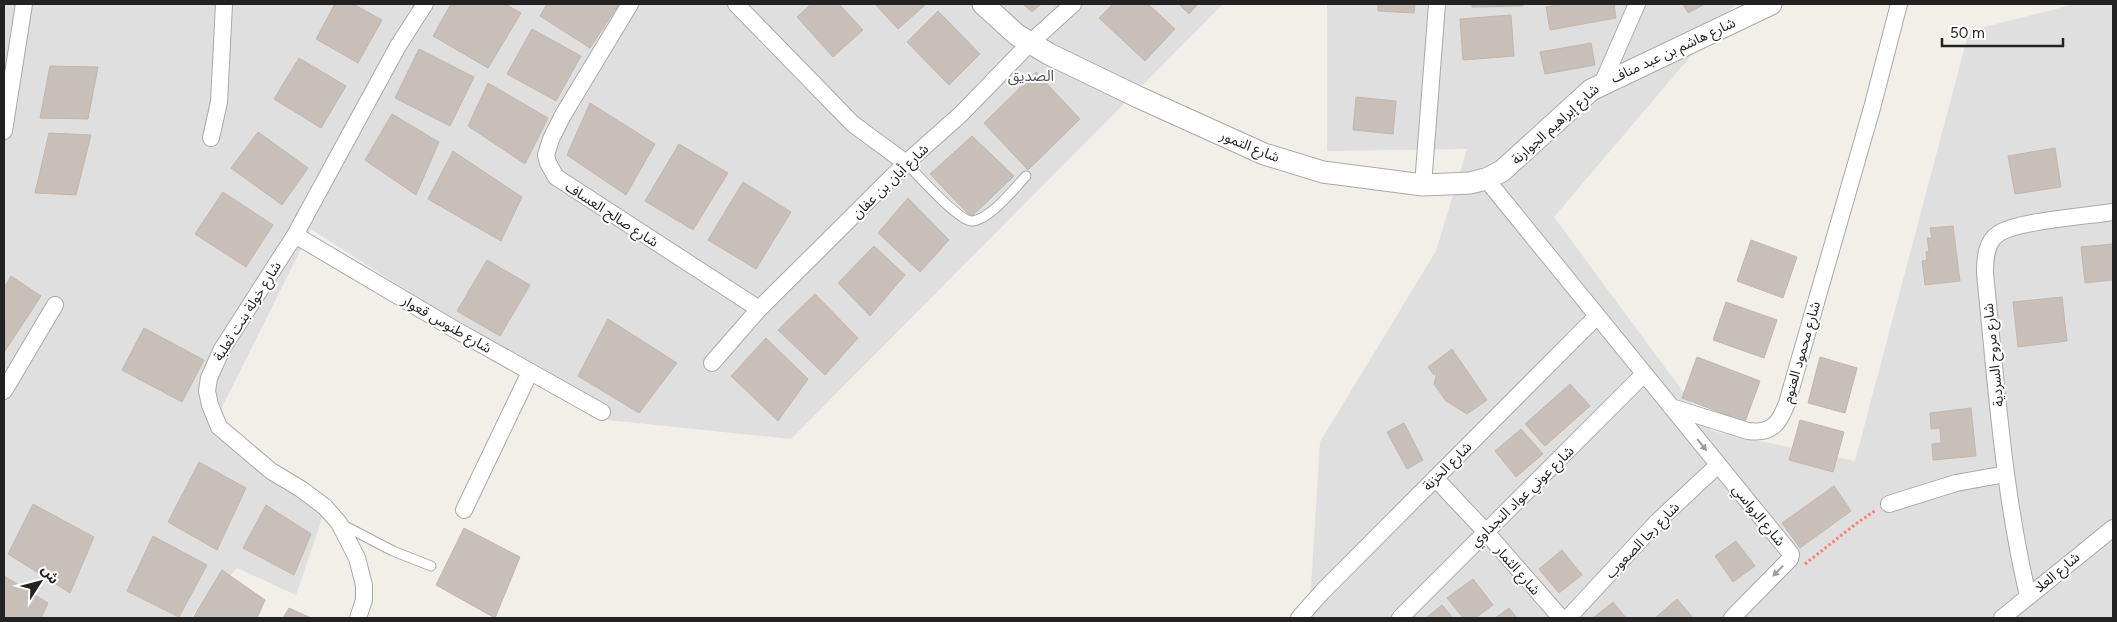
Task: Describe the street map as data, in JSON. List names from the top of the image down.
{
  "streets": {
    "street": [
      "شارع هاشم بن عبد مناف",
      "شارع إبراهيم الجوارنة",
      "شارع التمور",
      "شارع أبان بن عفان",
      "شارع صالح العساف",
      "شارع خولة بنت ثعلبة",
      "شارع طنوس قعوار",
      "شارع محمود العتوم",
      "شارع مروح السردية",
      "شارع الخزنة",
      "شارع عوني عواد النجداوي",
      "شارع الرواسي",
      "شارع رجا الصعوب",
      "شارع الثمار",
      "شارع العلا"
    ]
  },
  "crossings": [
    ["شارع هاشم بن عبد مناف", "شارع إبراهيم الجوارنة"],
    ["شارع إبراهيم الجوارنة", "شارع التمور"],
    ["شارع التمور", "شارع أبان بن عفان"],
    ["شارع أبان بن عفان", "شارع صالح العساف"],
    ["شارع خولة بنت ثعلبة", "شارع طنوس قعوار"],
    ["شارع محمود العتوم", "شارع الرواسي"],
    ["شارع مروح السردية", "شارع العلا"],
    ["شارع الخزنة", "شارع الثمار"],
    ["شارع عوني عواد النجداوي", "شارع الثمار"],
    ["شارع الرواسي", "شارع رجا الصعوب"]
  ],
  "districts": ["الصديق"],
  "scale_bar": "50 m",
  "north": "top right"
}
